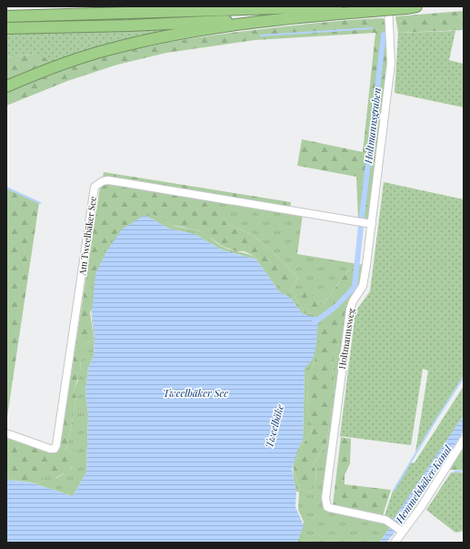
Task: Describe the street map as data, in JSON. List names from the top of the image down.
{
  "streets": {
    "street": ["Am Tweelbäker See", "Holtmannsweg"]
  },
  "crossings": [
    ["Am Tweelbäker See", "Holtmannsweg"]
  ],
  "water": [
    "Holtmannsgraben",
    "Tweelbäker See",
    "Tweelbäke",
    "Hemmelsbäker Kanal"
  ]
}
